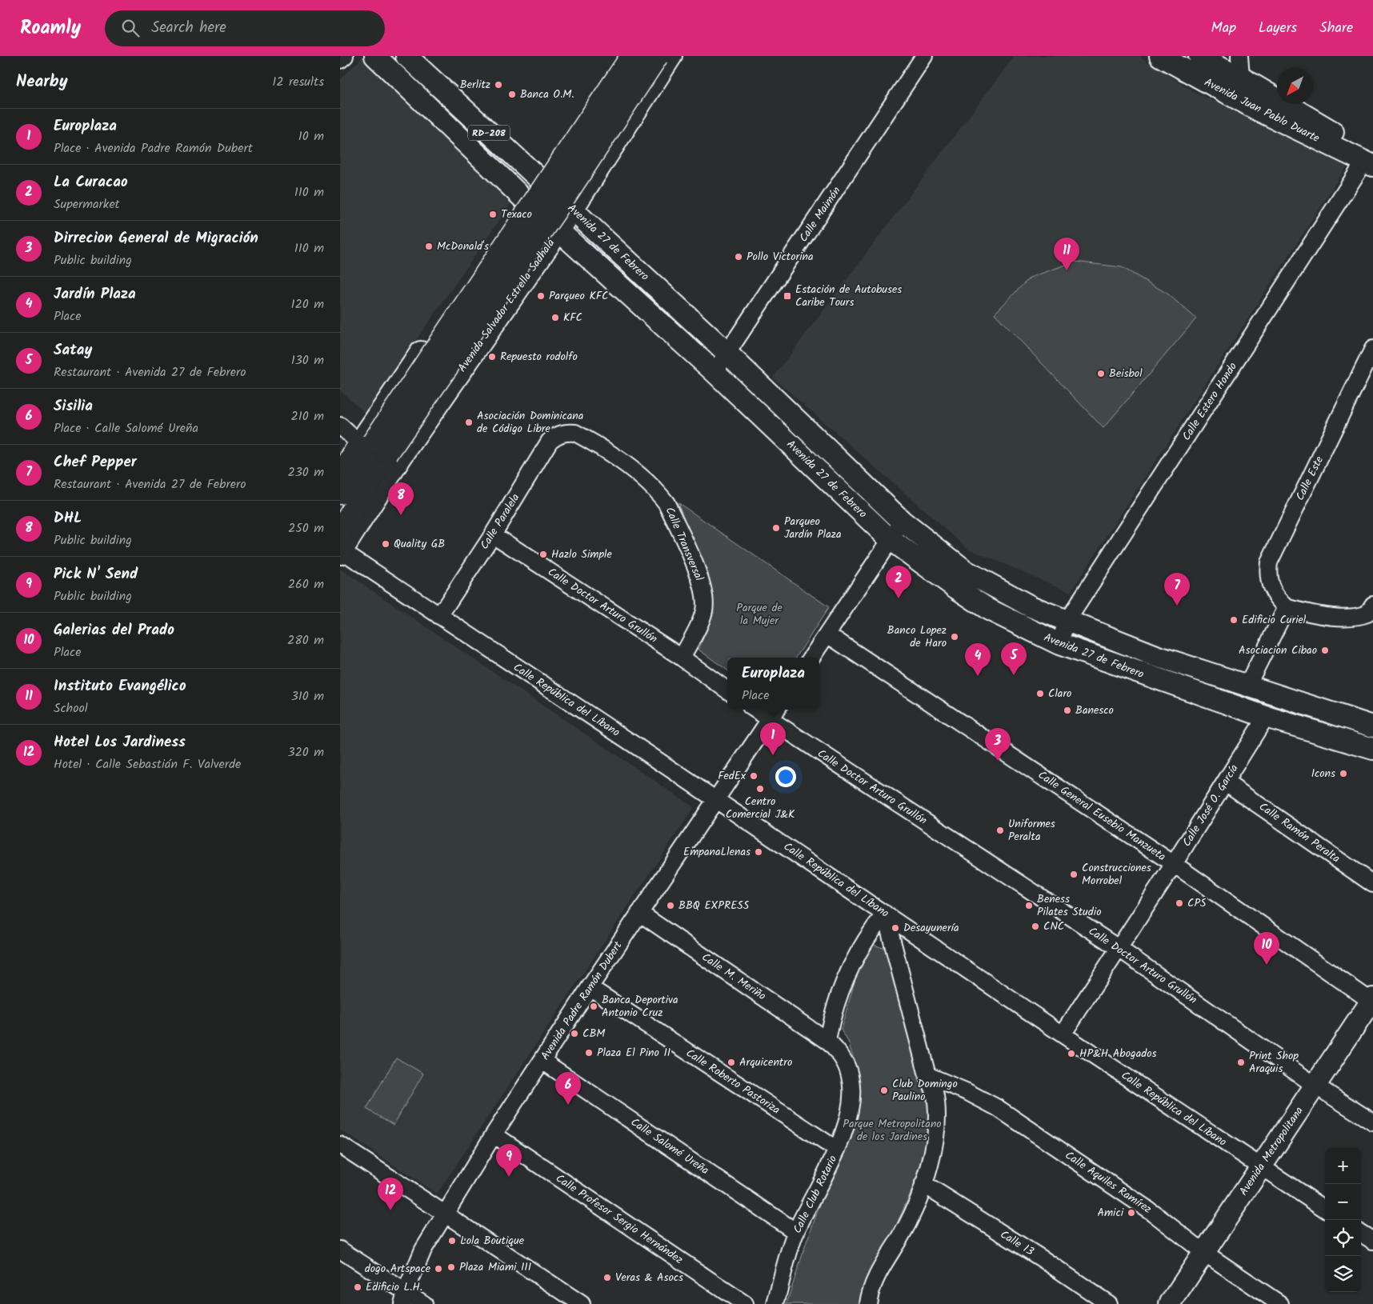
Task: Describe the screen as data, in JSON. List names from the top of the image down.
{
  "streets": {
    "highway": ["Avenida Salvador Estrella Sadhalá"],
    "main road": [
      "Avenida Juan Pablo Duarte",
      "RD-208",
      "Avenida 27 de Febrero",
      "Avenida Metropolitana"
    ],
    "street": [
      "Calle Maimón",
      "Calle Estero Hondo",
      "Calle Este",
      "Calle Paralela",
      "Calle Transversal",
      "Calle Doctor Arturo Grullón",
      "Calle República del Líbano",
      "Calle José O. García",
      "Calle General Eusebio Manzueta",
      "Calle Ramón Peralta",
      "Calle M. Meriño",
      "Avenida Padre Ramón Dubert",
      "Calle Roberto Pastoriza",
      "Calle Salomé Ureña",
      "Calle Aquiles Ramírez",
      "Calle Club Rotario",
      "Calle Profesor Sergio Hernández",
      "Calle 13"
    ]
  },
  "crossings": [
    ["Avenida Juan Pablo Duarte", "Calle Estero Hondo"],
    ["Calle Maimón", "Avenida 27 de Febrero"],
    ["Avenida 27 de Febrero", "Avenida Salvador Estrella Sadhalá"],
    ["Avenida 27 de Febrero", "Calle Estero Hondo"],
    ["Avenida 27 de Febrero", "Calle José O. García"],
    ["Avenida Salvador Estrella Sadhalá", "Calle República del Líbano"],
    ["Calle Paralela", "Calle Transversal"],
    ["Calle Paralela", "Calle Doctor Arturo Grullón"],
    ["Calle Paralela", "Calle República del Líbano"],
    ["Calle Transversal", "Calle Doctor Arturo Grullón"],
    ["Calle Doctor Arturo Grullón", "Calle José O. García"],
    ["Calle Doctor Arturo Grullón", "Avenida Padre Ramón Dubert"],
    ["Calle Doctor Arturo Grullón", "Avenida Metropolitana"],
    ["Calle República del Líbano", "Calle José O. García"],
    ["Calle República del Líbano", "Avenida Padre Ramón Dubert"],
    ["Calle República del Líbano", "Avenida Metropolitana"],
    ["Calle José O. García", "Calle General Eusebio Manzueta"],
    ["Calle José O. García", "Calle Ramón Peralta"],
    ["Calle General Eusebio Manzueta", "Avenida Metropolitana"],
    ["Calle M. Meriño", "Avenida Padre Ramón Dubert"],
    ["Calle M. Meriño", "Calle Club Rotario"],
    ["Avenida Padre Ramón Dubert", "Calle Roberto Pastoriza"],
    ["Avenida Padre Ramón Dubert", "Calle Salomé Ureña"],
    ["Avenida Padre Ramón Dubert", "Calle Profesor Sergio Hernández"],
    ["Calle Roberto Pastoriza", "Calle Club Rotario"],
    ["Calle Salomé Ureña", "Calle Club Rotario"],
    ["Avenida Metropolitana", "Calle Aquiles Ramírez"]
  ],
  "parks": ["Parque de la Mujer", "Parque Metropolitano de los Jardines"],
  "places": {
    "other": [
      "Berlitz",
      "Banca O.M.",
      "Texaco",
      "McDonald's",
      "Pollo Victorina",
      "Parqueo KFC",
      "KFC",
      "Repuesto rodolfo",
      "Beisbol",
      "Asociación Dominicana de Código Libre",
      "Parqueo Jardín Plaza",
      "Quality GB",
      "Hazlo Simple",
      "Edificio Curiel",
      "Banco Lopez de Haro",
      "Asociacion Cibao",
      "Claro",
      "Banesco",
      "Icons",
      "FedEx",
      "Centro Comercial J&K",
      "Uniformes Peralta",
      "EmpanaLlenas",
      "Construcciones Morrobel",
      "CPS",
      "BBQ EXPRESS",
      "Beness Pilates Studio",
      "CNC",
      "Desayunería",
      "Banca Deportiva Antonio Cruz",
      "CBM",
      "Plaza El Pino II",
      "HP&H Abogados",
      "Arquicentro",
      "Print Shop Araquis",
      "Club Domingo Paulino",
      "Amici",
      "Lola Boutique",
      "Plaza Miami III",
      "dogo Artspace",
      "Veras & Asocs",
      "Edificio L.H."
    ],
    "transit": ["Estación de Autobuses Caribe Tours"]
  },
  "north": "bottom left",
  "page": {
    "header": "Roamly",
    "search": "Search here",
    "nav": ["Map", "Layers", "Share"],
    "heading": ["Nearby", "12 results"],
    "list": [
      {
        "mark": "1",
        "name": "Europlaza",
        "note": "Place · Avenida Padre Ramón Dubert",
        "value": "10 m"
      },
      {
        "mark": "2",
        "name": "La Curacao",
        "note": "Supermarket",
        "value": "110 m"
      },
      {
        "mark": "3",
        "name": "Dirrecion General de Migración",
        "note": "Public building",
        "value": "110 m"
      },
      {
        "mark": "4",
        "name": "Jardín Plaza",
        "note": "Place",
        "value": "120 m"
      },
      {
        "mark": "5",
        "name": "Satay",
        "note": "Restaurant · Avenida 27 de Febrero",
        "value": "130 m"
      },
      {
        "mark": "6",
        "name": "Sisilia",
        "note": "Place · Calle Salomé Ureña",
        "value": "210 m"
      },
      {
        "mark": "7",
        "name": "Chef Pepper",
        "note": "Restaurant · Avenida 27 de Febrero",
        "value": "230 m"
      },
      {
        "mark": "8",
        "name": "DHL",
        "note": "Public building",
        "value": "250 m"
      },
      {
        "mark": "9",
        "name": "Pick N' Send",
        "note": "Public building",
        "value": "260 m"
      },
      {
        "mark": "10",
        "name": "Galerias del Prado",
        "note": "Place",
        "value": "280 m"
      },
      {
        "mark": "11",
        "name": "Instituto Evangélico",
        "note": "School",
        "value": "310 m"
      },
      {
        "mark": "12",
        "name": "Hotel Los Jardiness",
        "note": "Hotel · Calle Sebastián F. Valverde",
        "value": "320 m"
      }
    ],
    "pins": [
      "11",
      "8",
      "2",
      "7",
      "5",
      "4",
      "1",
      "3",
      "10",
      "6",
      "9",
      "12"
    ],
    "popup": ["Europlaza", "Place"],
    "map_buttons": ["+", "−"]
  }
}
